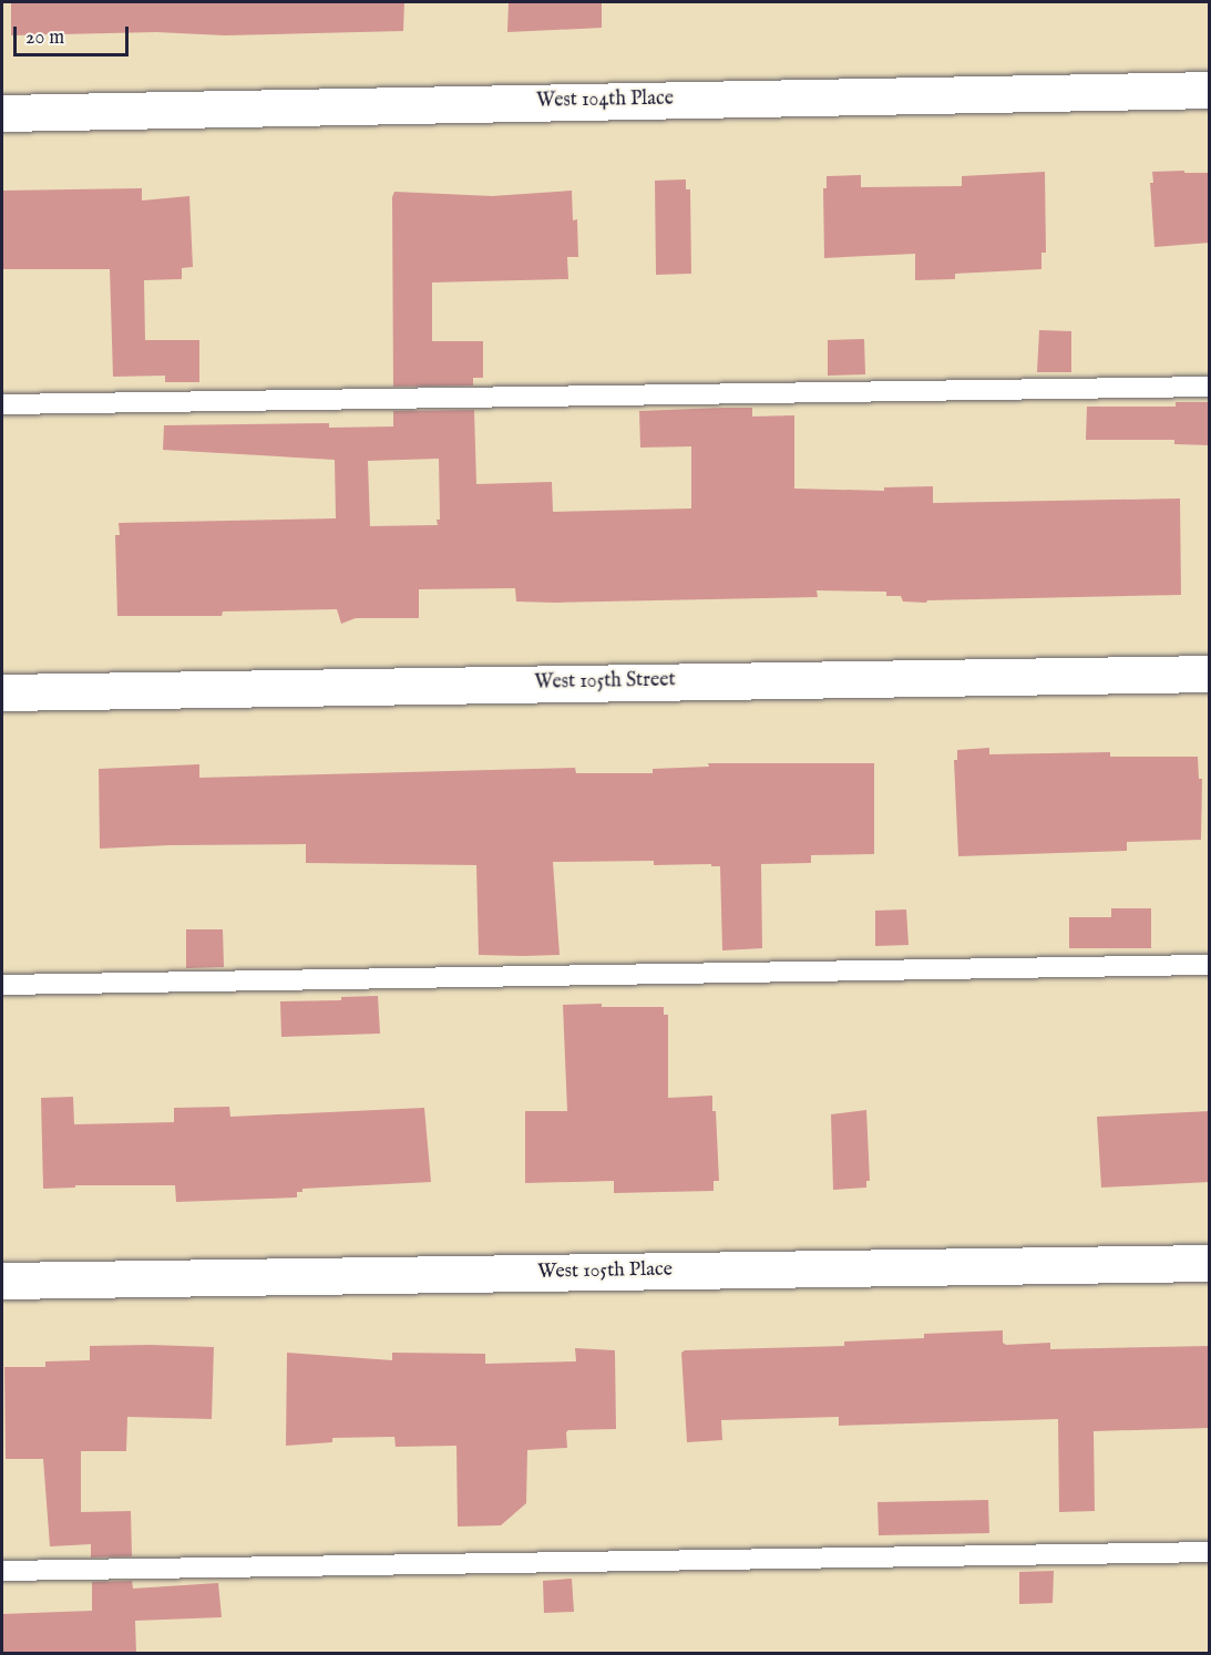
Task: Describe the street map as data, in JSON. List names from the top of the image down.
{
  "streets": {
    "street": ["West 104th Place", "West 105th Street", "West 105th Place"]
  },
  "scale_bar": "20 m"
}
